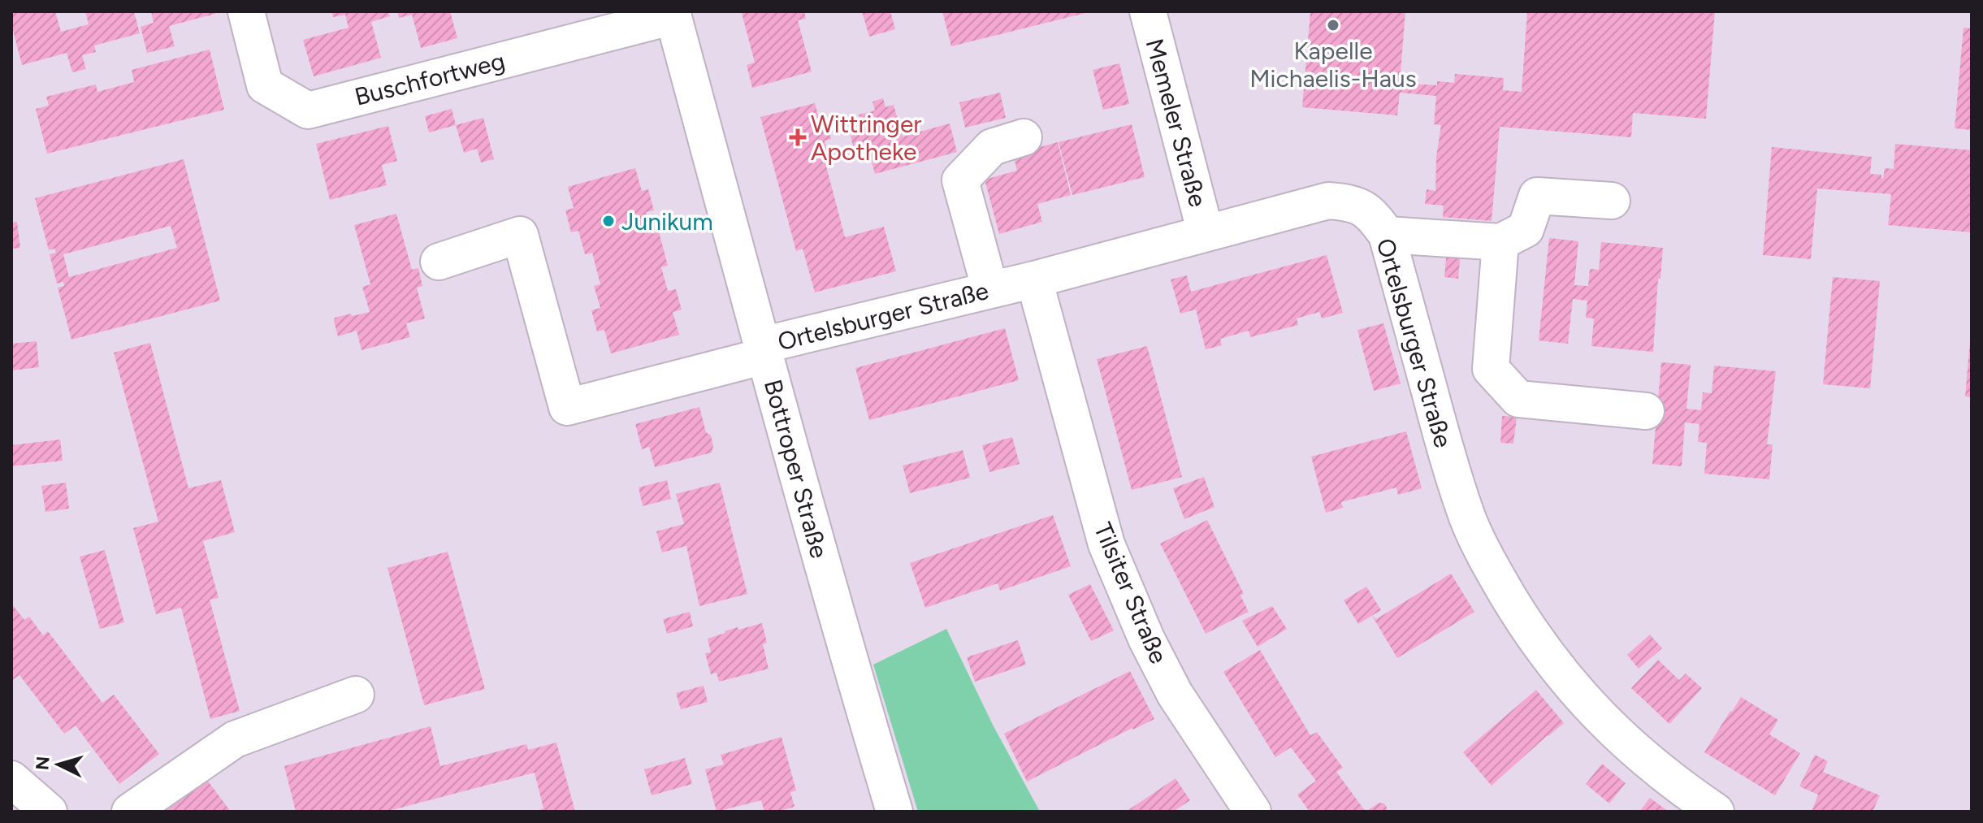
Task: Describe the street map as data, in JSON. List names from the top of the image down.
{
  "streets": {
    "street": [
      "Buschfortweg",
      "Memeler Straße",
      "Ortelsburger Straße",
      "Bottroper Straße",
      "Tilsiter Straße"
    ]
  },
  "crossings": [
    ["Buschfortweg", "Bottroper Straße"],
    ["Memeler Straße", "Ortelsburger Straße"],
    ["Ortelsburger Straße", "Bottroper Straße"],
    ["Ortelsburger Straße", "Tilsiter Straße"]
  ],
  "places": {
    "other": ["Kapelle Michaelis-Haus", "Junikum"],
    "health": ["Wittringer Apotheke"]
  },
  "north": "left"
}
